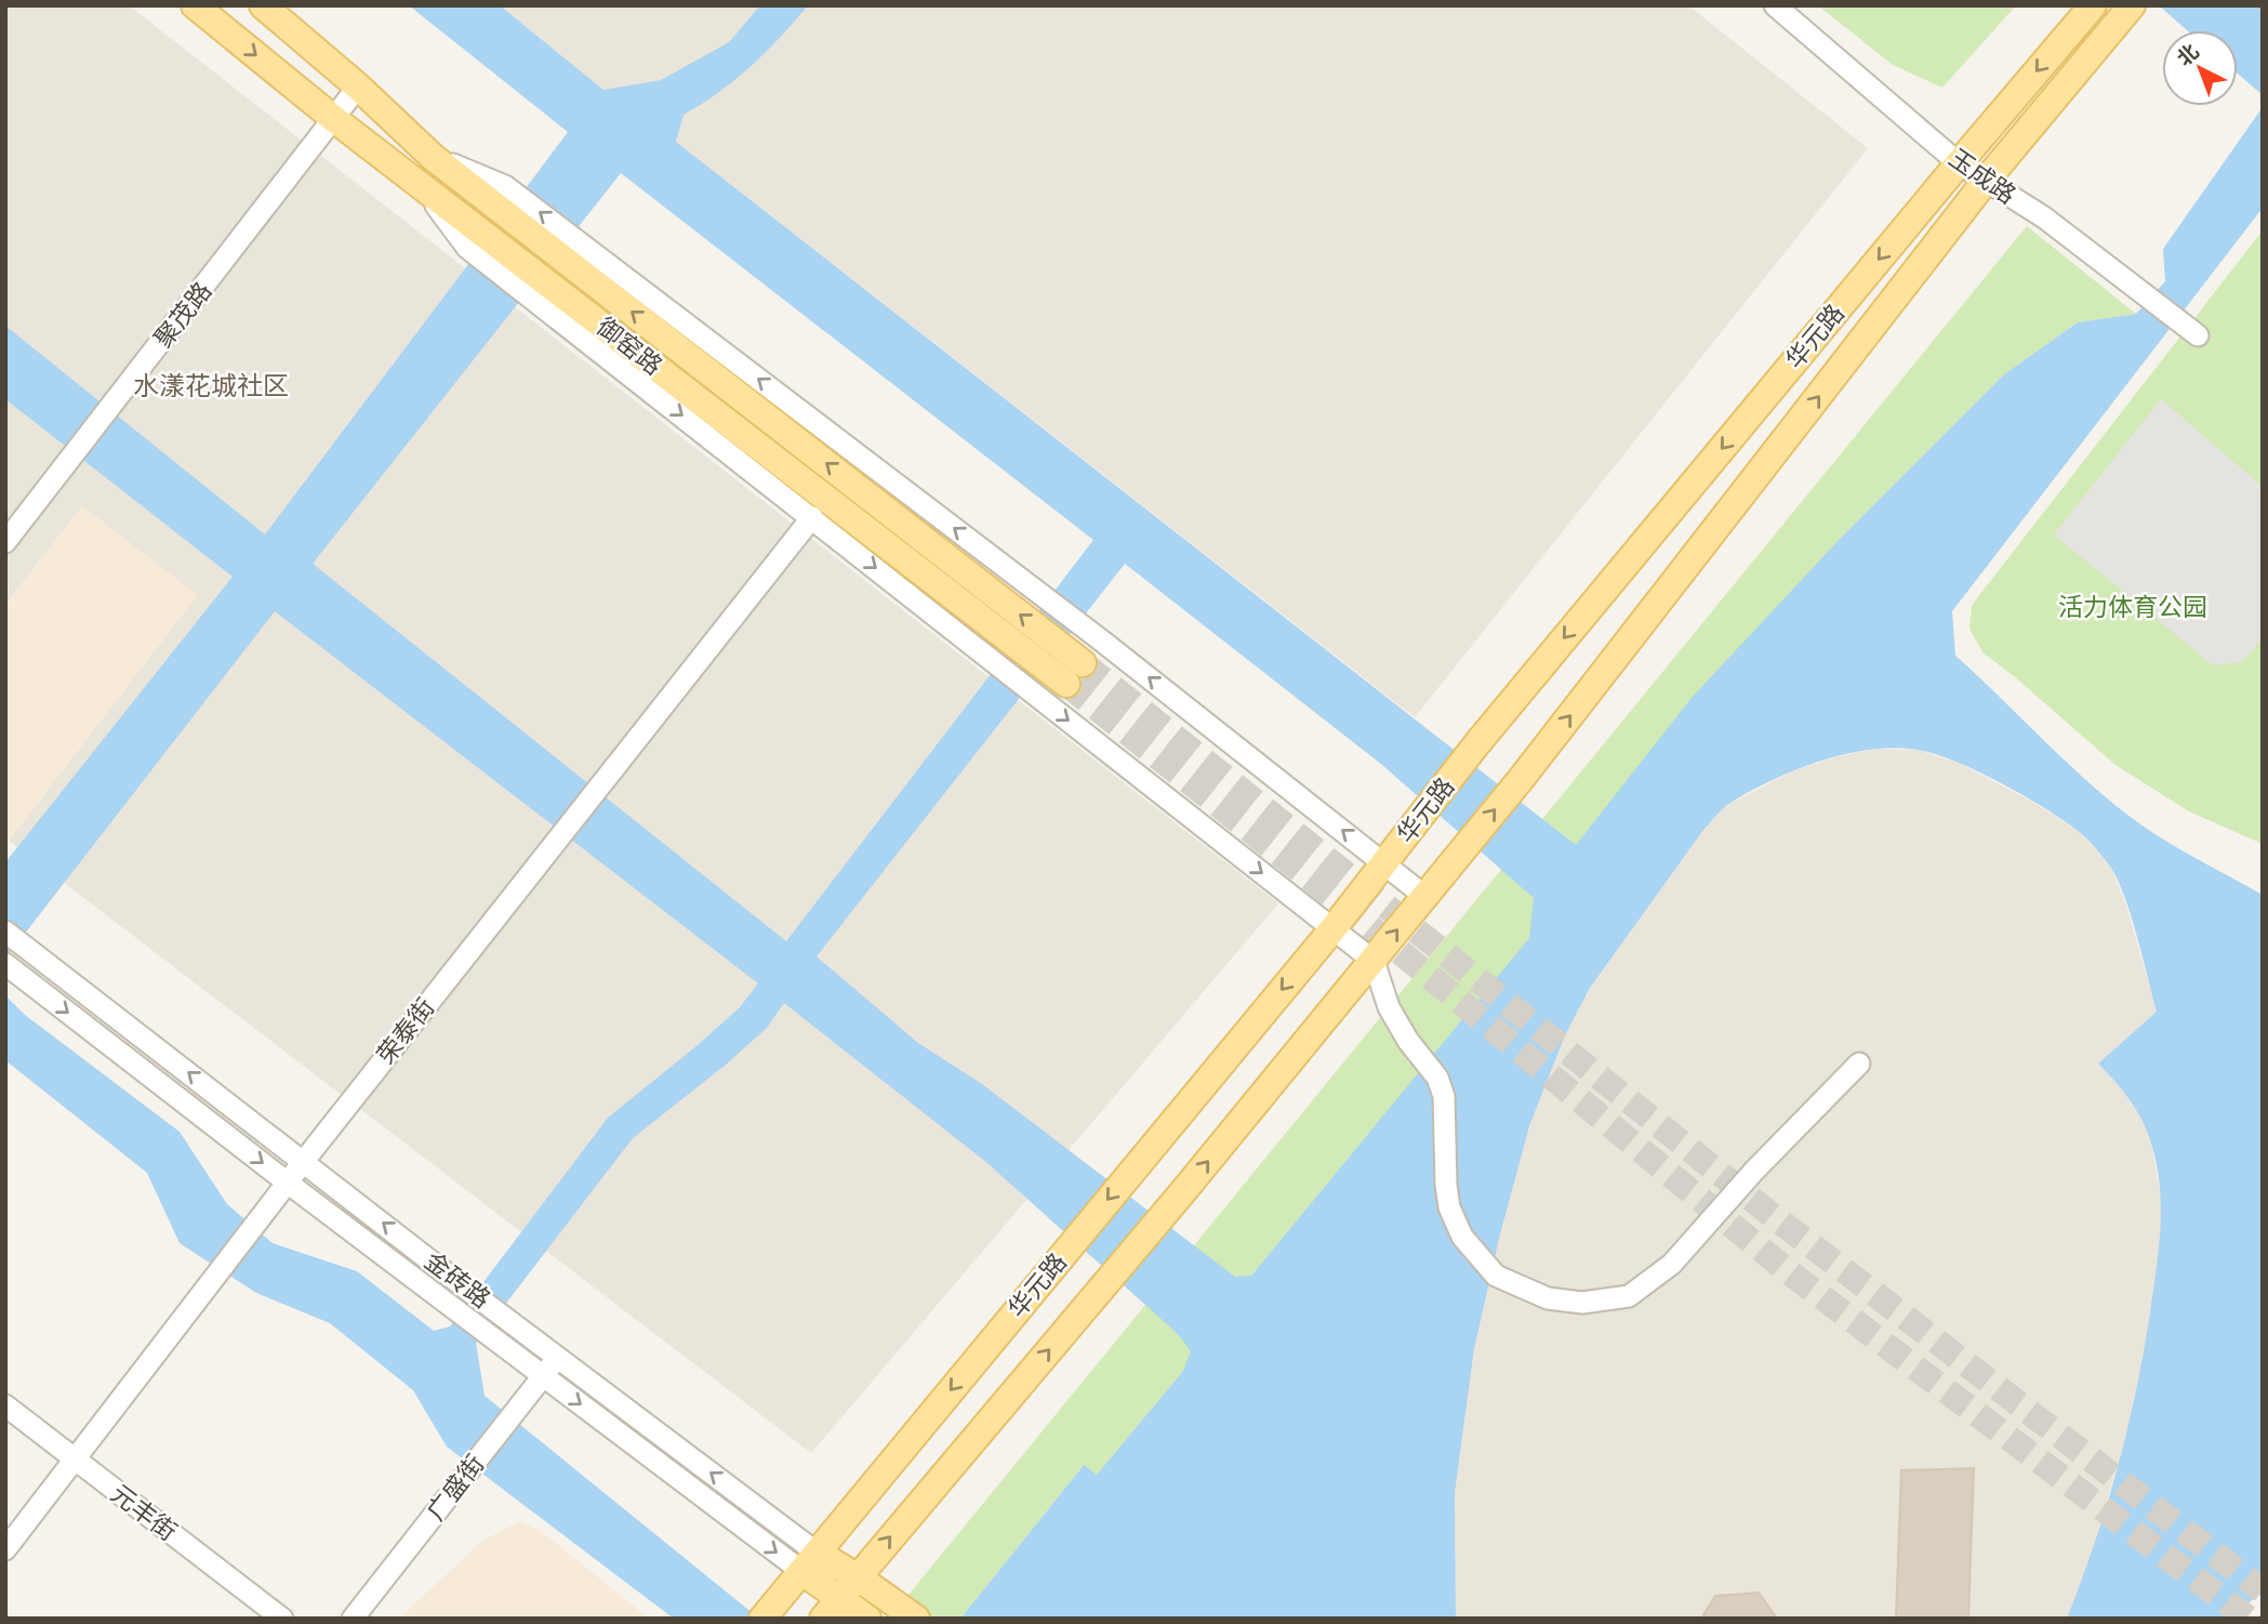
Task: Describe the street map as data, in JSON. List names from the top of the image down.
{
  "streets": {
    "main road": ["华元路", "御窑路", "金砖路"],
    "street": [
      "玉成路",
      "聚茂路",
      "荣泰街",
      "广盛街",
      "元丰街"
    ]
  },
  "crossings": [
    ["玉成路", "华元路"],
    ["聚茂路", "御窑路"],
    ["华元路", "金砖路"],
    ["荣泰街", "金砖路"],
    ["荣泰街", "元丰街"],
    ["金砖路", "广盛街"]
  ],
  "districts": ["水漾花城社区"],
  "parks": ["活力体育公园"],
  "north": "top left"
}
